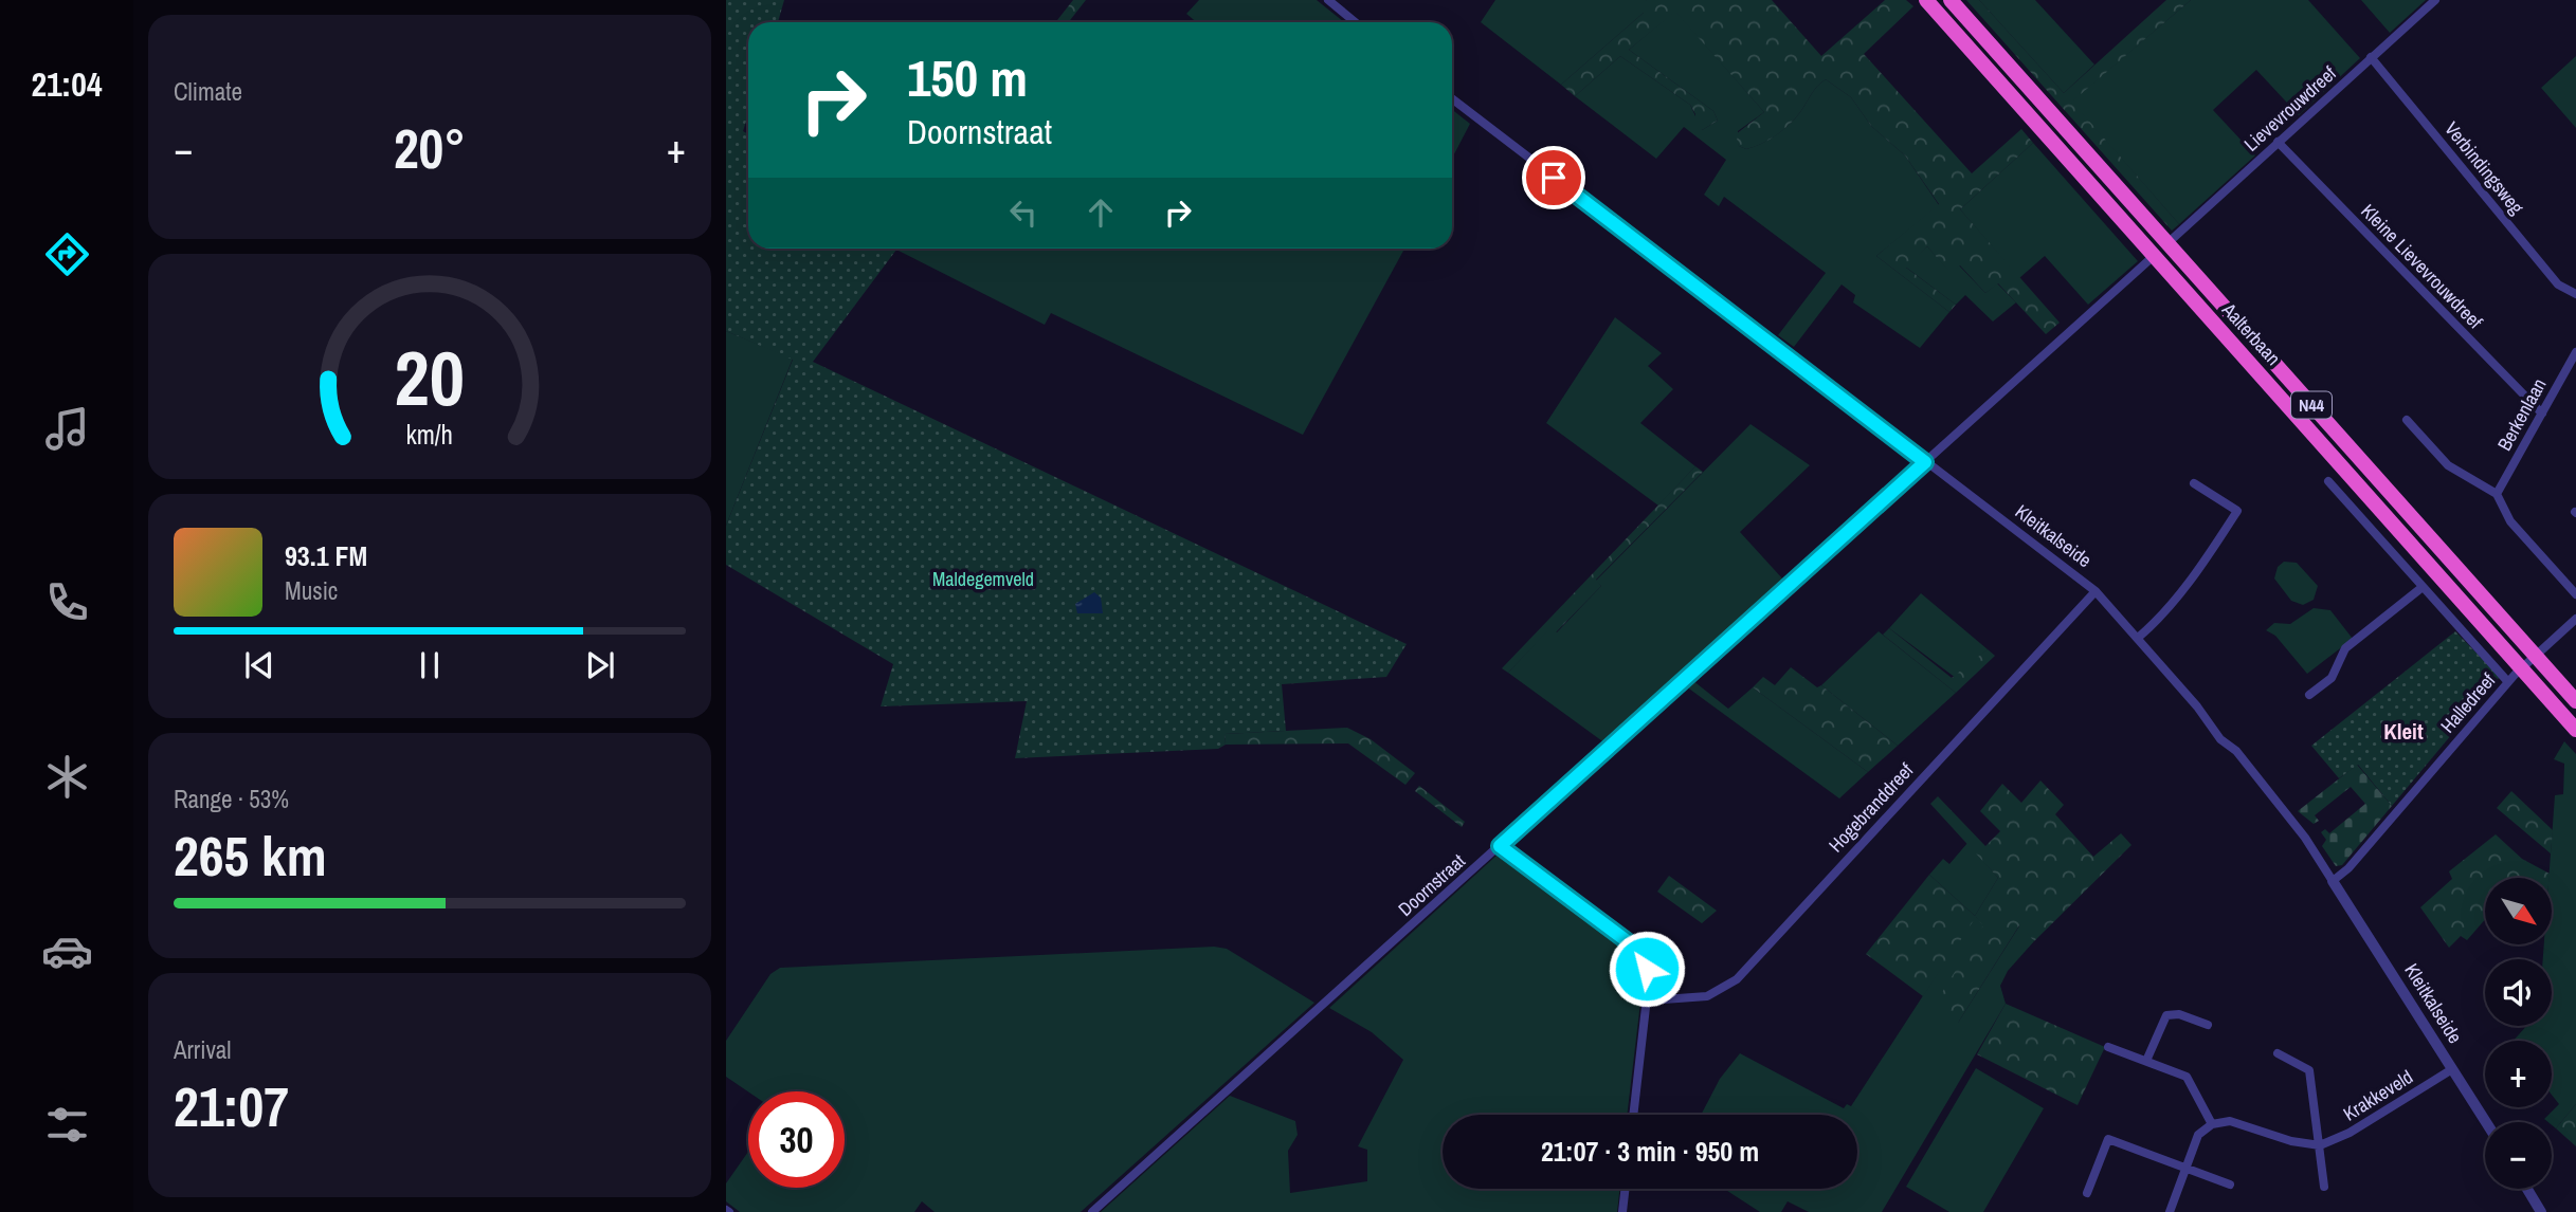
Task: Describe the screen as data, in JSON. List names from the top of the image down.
{
  "streets": {
    "highway": ["Aalterbaan", "N44"],
    "street": [
      "Lievevrouwdreef",
      "Verbindingsweg",
      "Kleine Lievevrouwdreef",
      "Berkenlaan",
      "Kleitkalseide",
      "Halledreef",
      "Hogebranddreef",
      "Doornstraat",
      "Krakkeveld"
    ]
  },
  "crossings": [
    ["Lievevrouwdreef", "Verbindingsweg"],
    ["Lievevrouwdreef", "Kleine Lievevrouwdreef"],
    ["Lievevrouwdreef", "Aalterbaan"],
    ["Kleine Lievevrouwdreef", "Berkenlaan"],
    ["Aalterbaan", "Halledreef"],
    ["Kleitkalseide", "Halledreef"],
    ["Kleitkalseide", "Hogebranddreef"],
    ["Kleitkalseide", "Doornstraat"],
    ["Kleitkalseide", "Krakkeveld"]
  ],
  "districts": ["Kleit"],
  "parks": ["Maldegemveld"],
  "north": "bottom right",
  "page": {
    "tabs": "21:04",
    "tile": [
      "Climate",
      ["Range · 53%", "265 km"],
      ["Arrival", "21:07"]
    ],
    "turn": ["150 m", "Doornstraat"],
    "heat": ["−", "20°", "+"],
    "song": ["93.1 FM", "Music"],
    "map_buttons": ["+", "−"],
    "limit": "30",
    "trip": "21:07 · 3 min · 950 m",
    "gauge": ["20", "km/h"]
  }
}
